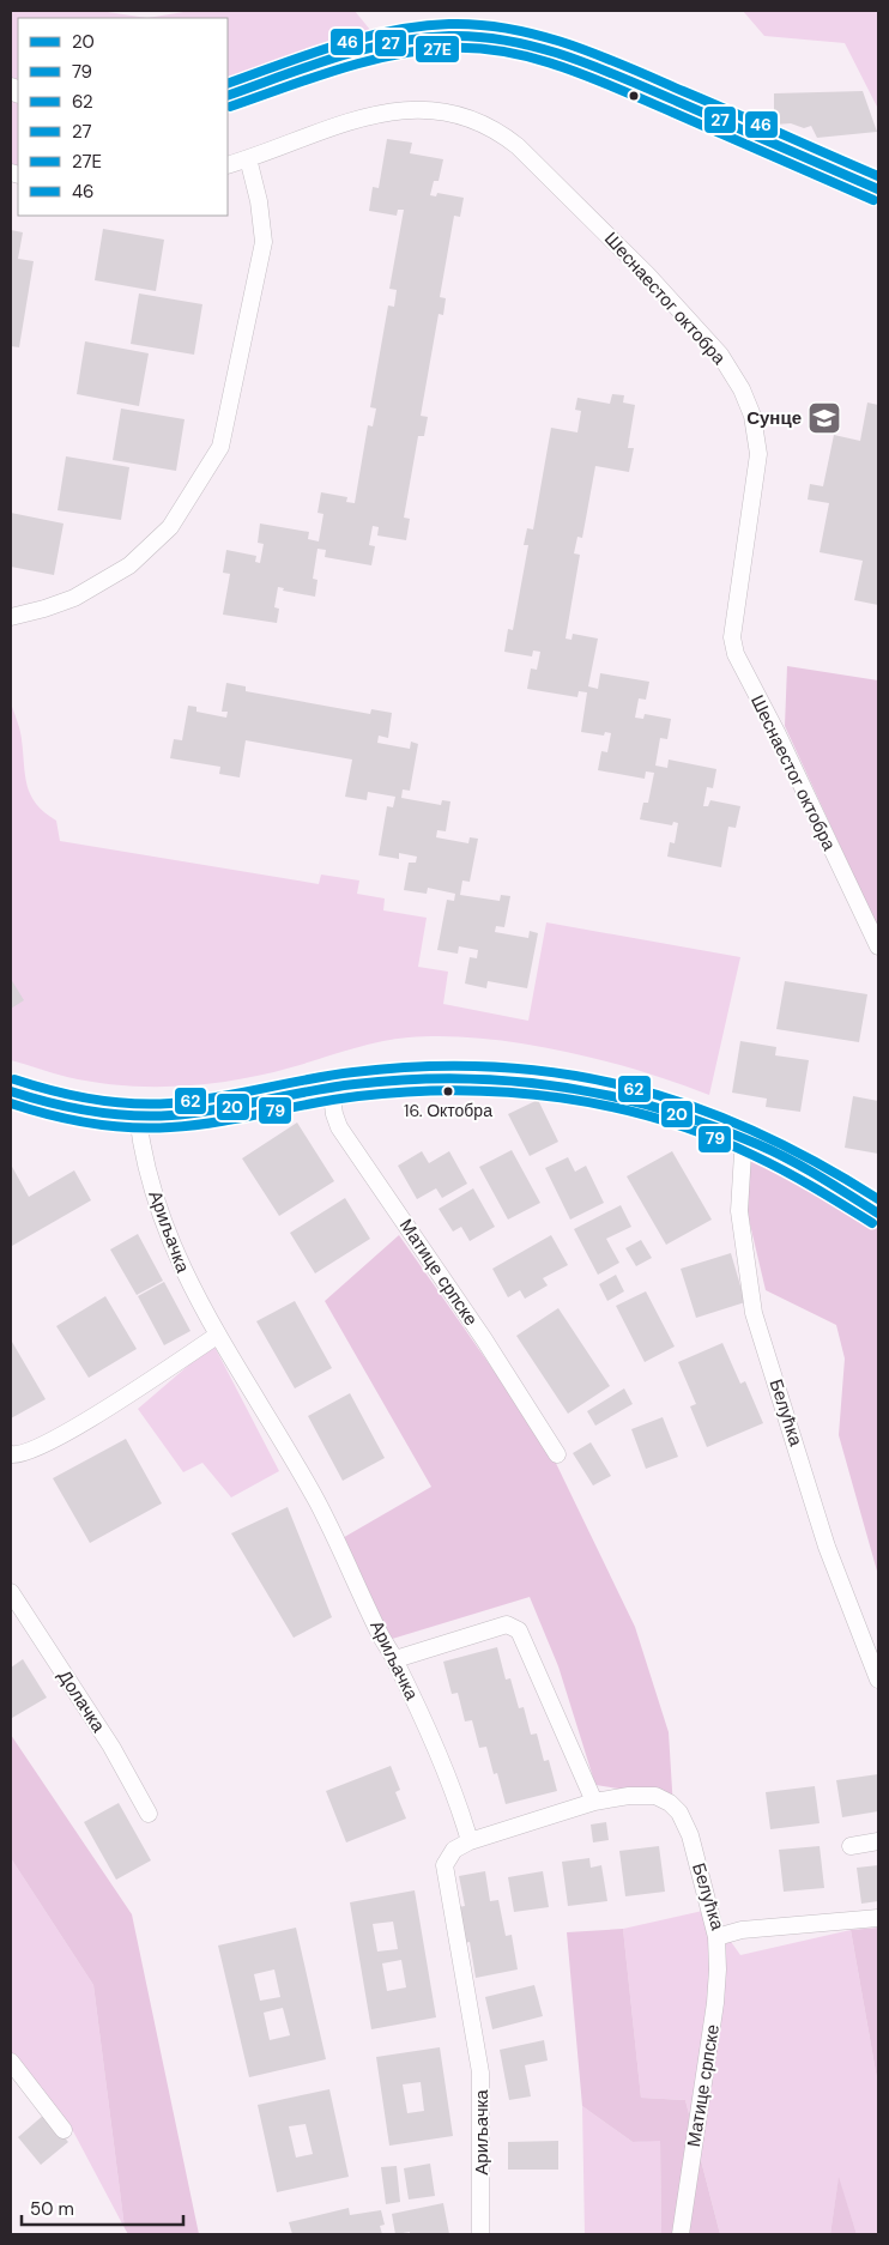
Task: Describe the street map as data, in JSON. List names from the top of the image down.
{
  "streets": {
    "street": [
      "Шеснаестог октобра",
      "Ариљачка",
      "Матице српске",
      "Белућка",
      "Долачка"
    ]
  },
  "crossings": [
    ["Ариљачка", "Белућка"],
    ["Матице српске", "Белућка"]
  ],
  "places": {
    "school or university": ["Сунце"],
    "other": ["16. Октобра"]
  },
  "lines": [
    "transit line 46",
    "transit line 27",
    "transit line 27E",
    "transit line 62",
    "transit line 20",
    "transit line 79"
  ],
  "legend": [
    "20",
    "79",
    "62",
    "27",
    "27E",
    "46"
  ],
  "scale_bar": "50 m"
}
